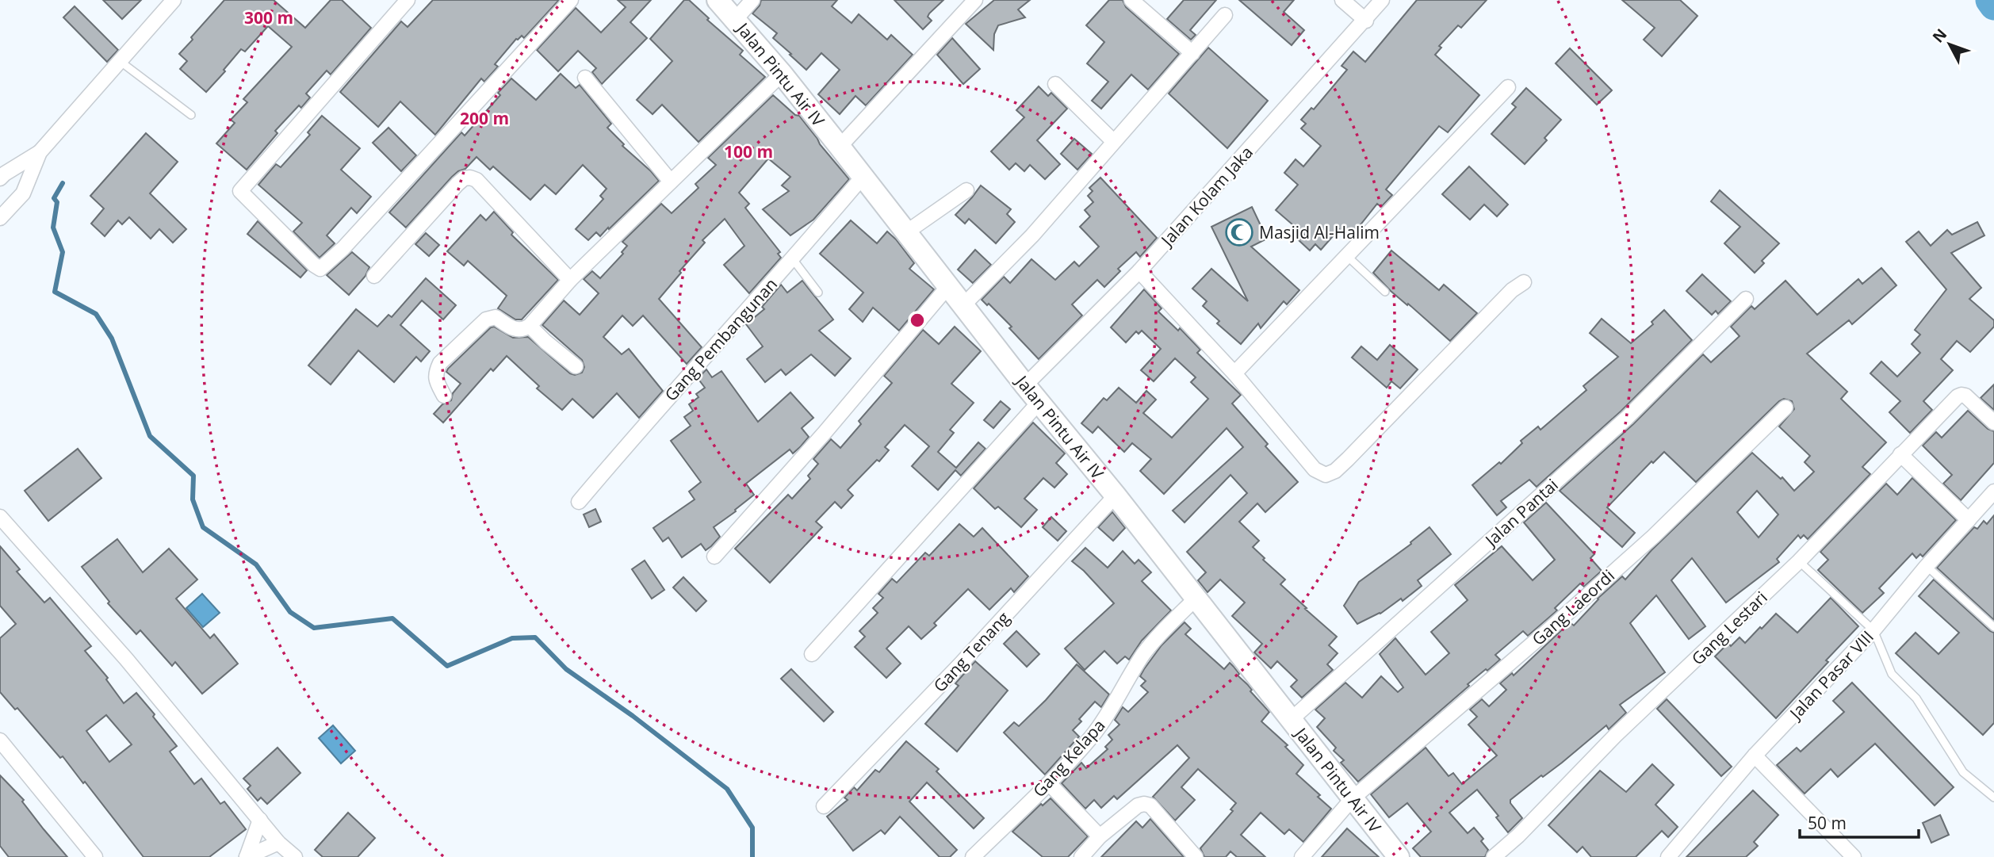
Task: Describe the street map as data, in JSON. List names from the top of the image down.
{
  "streets": {
    "main road": ["Jalan Pintu Air IV"],
    "street": [
      "Jalan Kolam Jaka",
      "Gang Pembangunan",
      "Jalan Pantai",
      "Gang Laeordi",
      "Gang Lestari",
      "Gang Tenang",
      "Jalan Pasar VIII",
      "Gang Kelapa"
    ]
  },
  "crossings": [
    ["Jalan Pintu Air IV", "Jalan Kolam Jaka"],
    ["Jalan Pintu Air IV", "Gang Pembangunan"],
    ["Jalan Pintu Air IV", "Jalan Pantai"],
    ["Jalan Pintu Air IV", "Gang Laeordi"],
    ["Jalan Pintu Air IV", "Gang Tenang"],
    ["Jalan Pintu Air IV", "Gang Kelapa"]
  ],
  "places": {
    "mosque": ["Masjid Al-Halim"]
  },
  "scale_bar": "50 m",
  "north": "top left",
  "rings": ["300 m", "200 m", "100 m"]
}
